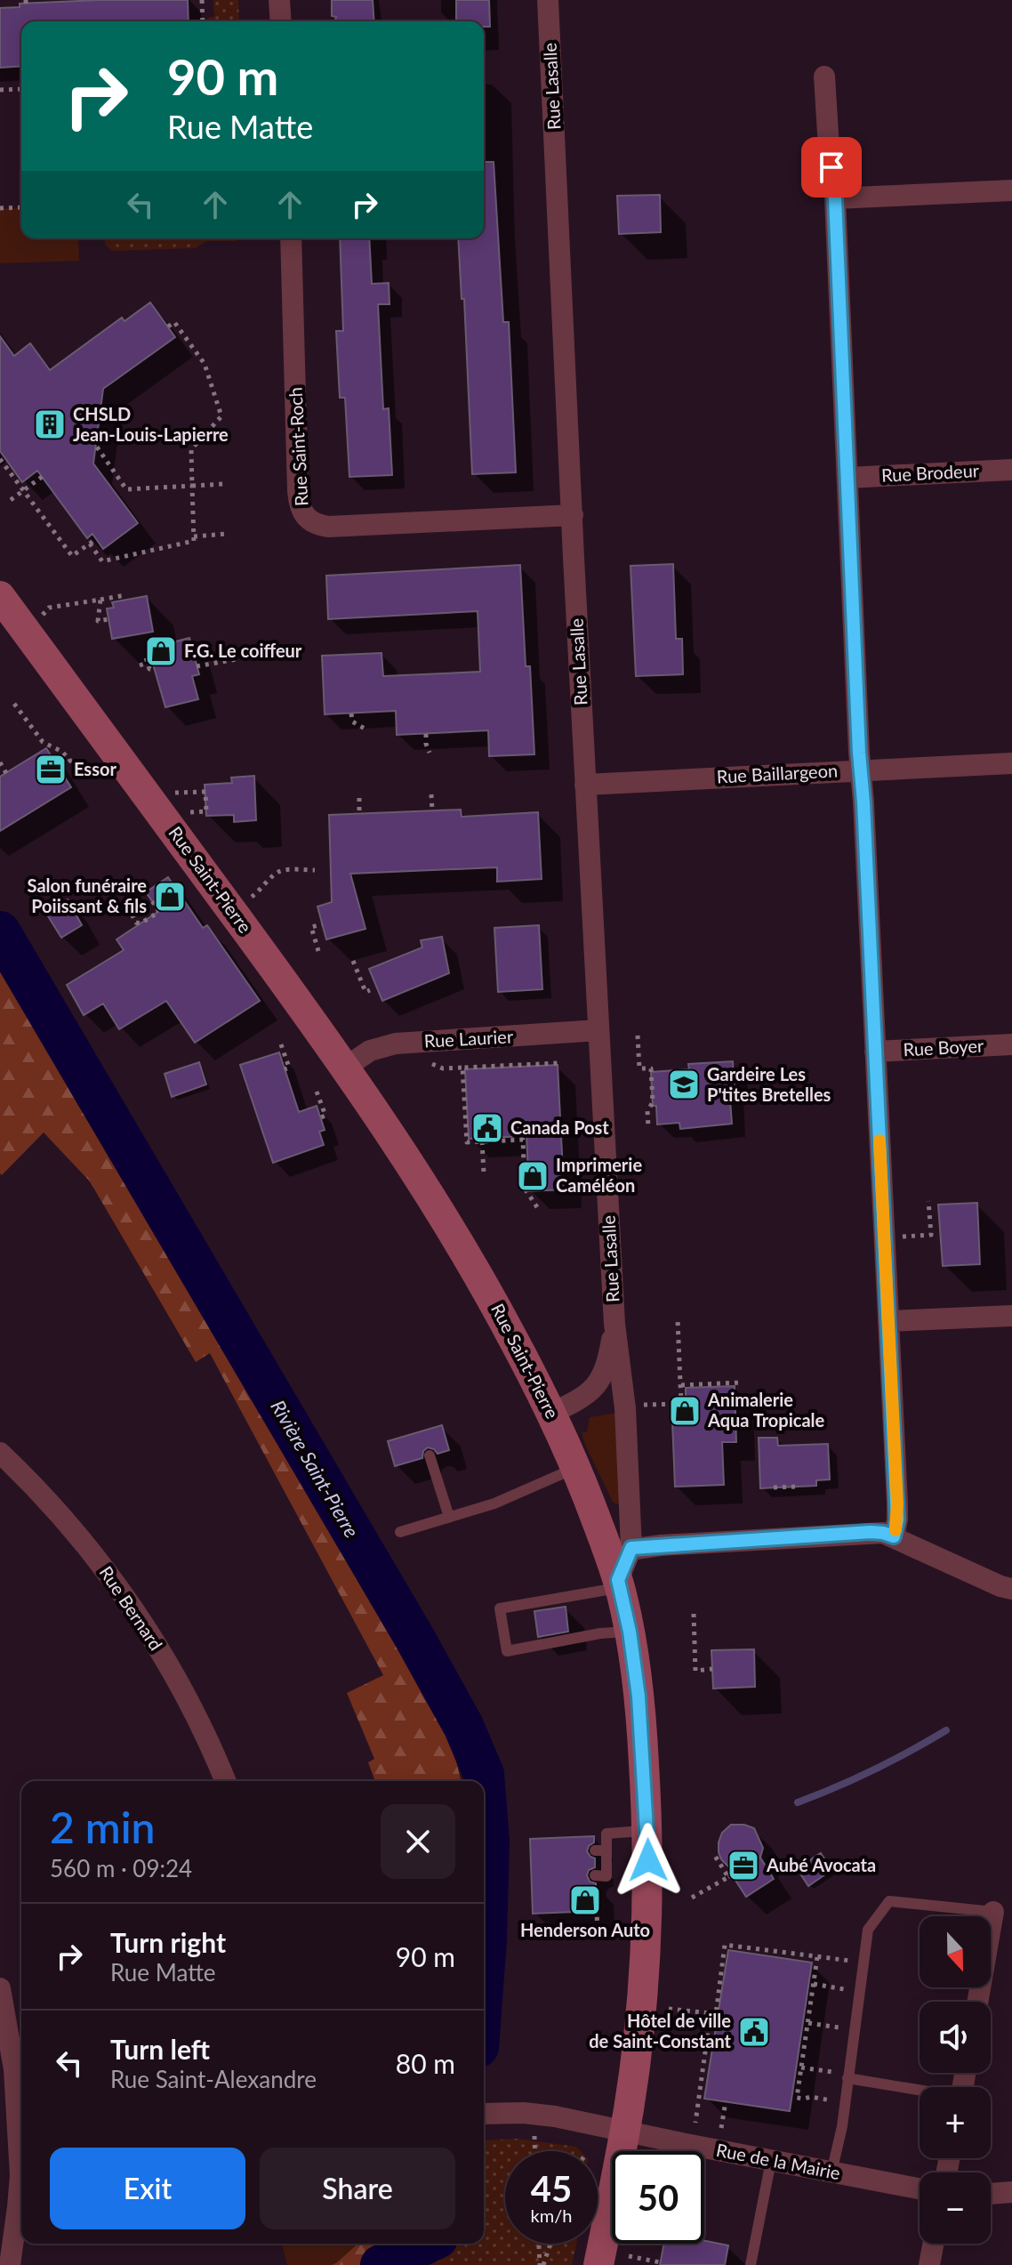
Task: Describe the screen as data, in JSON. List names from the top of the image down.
{
  "streets": {
    "main road": ["Rue Saint-Pierre"],
    "street": [
      "Rue Lasalle",
      "Rue Saint-Roch",
      "Rue Brodeur",
      "Rue Baillargeon",
      "Rue Laurier",
      "Rue Boyer",
      "Rue Bernard",
      "Rue de la Mairie"
    ]
  },
  "crossings": [
    ["Rue Lasalle", "Rue Saint-Roch"],
    ["Rue Lasalle", "Rue Baillargeon"],
    ["Rue Lasalle", "Rue Saint-Pierre"],
    ["Rue Lasalle", "Rue Laurier"],
    ["Rue Saint-Pierre", "Rue Laurier"],
    ["Rue Saint-Pierre", "Rue de la Mairie"]
  ],
  "water": ["Rivière Saint-Pierre"],
  "places": {
    "building": ["CHSLD Jean-Louis-Lapierre"],
    "shop": [
      "F.G. Le coiffeur",
      "Salon funéraire Poiissant & fils",
      "Imprimerie Caméléon",
      "Animalerie Aqua Tropicale",
      "Henderson Auto"
    ],
    "office": ["Essor", "Aubé Avocata"],
    "school or university": ["Gardeire Les P'tites Bretelles"],
    "public building": ["Canada Post", "Hôtel de ville de Saint-Constant"]
  },
  "north": "bottom",
  "page": {
    "turn": ["90 m", "Rue Matte"],
    "heading": ["2 min", "560 m · 09:24"],
    "list": [
      {
        "name": "Turn right",
        "note": "Rue Matte",
        "value": "90 m"
      },
      {
        "name": "Turn left",
        "note": "Rue Saint-Alexandre",
        "value": "80 m"
      }
    ],
    "map_buttons": ["+", "−"],
    "buttons": ["Exit", "Share"],
    "speed": "45 km/h",
    "limit": "50"
  }
}
